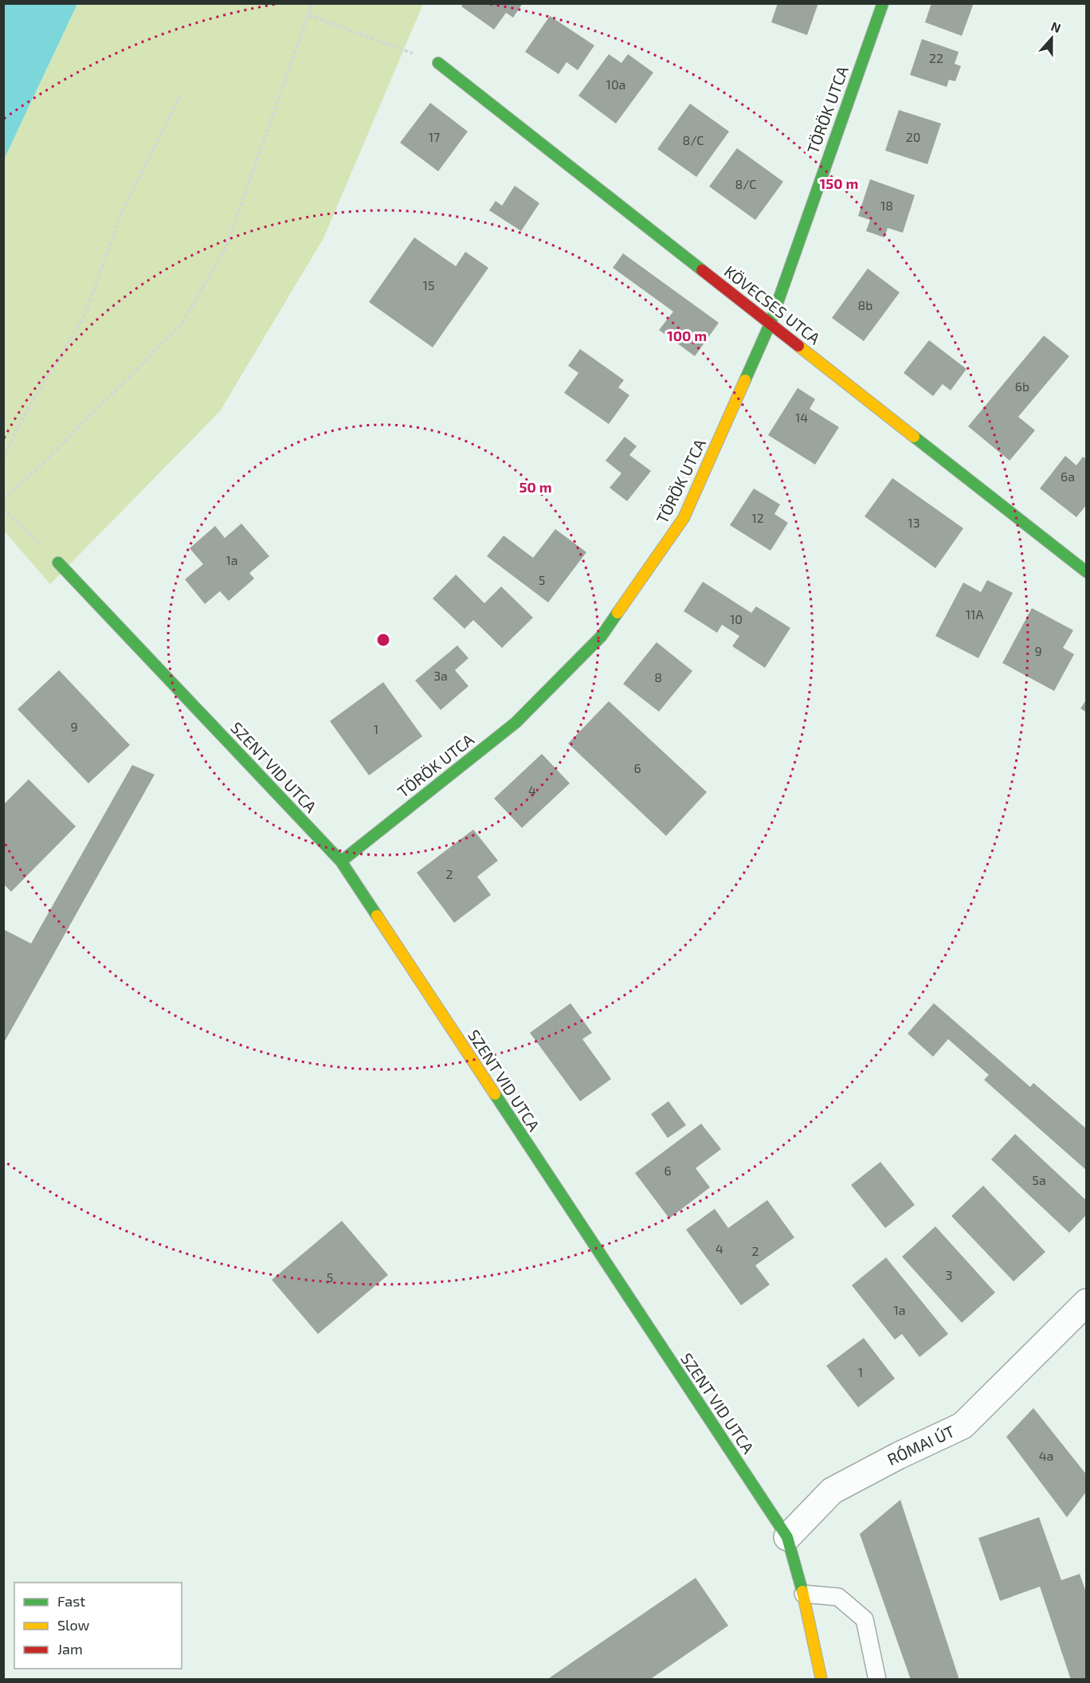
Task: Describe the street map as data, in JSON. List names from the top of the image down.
{
  "streets": {
    "street": [
      "TÖRÖK UTCA",
      "KÖVECSES UTCA",
      "SZENT VID UTCA",
      "RÓMAI ÚT"
    ]
  },
  "crossings": [
    ["TÖRÖK UTCA", "KÖVECSES UTCA"],
    ["TÖRÖK UTCA", "SZENT VID UTCA"],
    ["SZENT VID UTCA", "RÓMAI ÚT"]
  ],
  "house_numbers": [
    "22",
    "10a",
    "17",
    "20",
    "8/C",
    "8/C",
    "18",
    "15",
    "8b",
    "6b",
    "14",
    "6a",
    "12",
    "13",
    "1a",
    "5",
    "11A",
    "10",
    "9",
    "3a",
    "8",
    "9",
    "1",
    "6",
    "4",
    "2",
    "6",
    "5a",
    "4",
    "2",
    "3",
    "5",
    "1a",
    "1",
    "4a"
  ],
  "legend": ["Fast", "Slow", "Jam"],
  "north": "top",
  "rings": ["150 m", "100 m", "50 m"]
}
